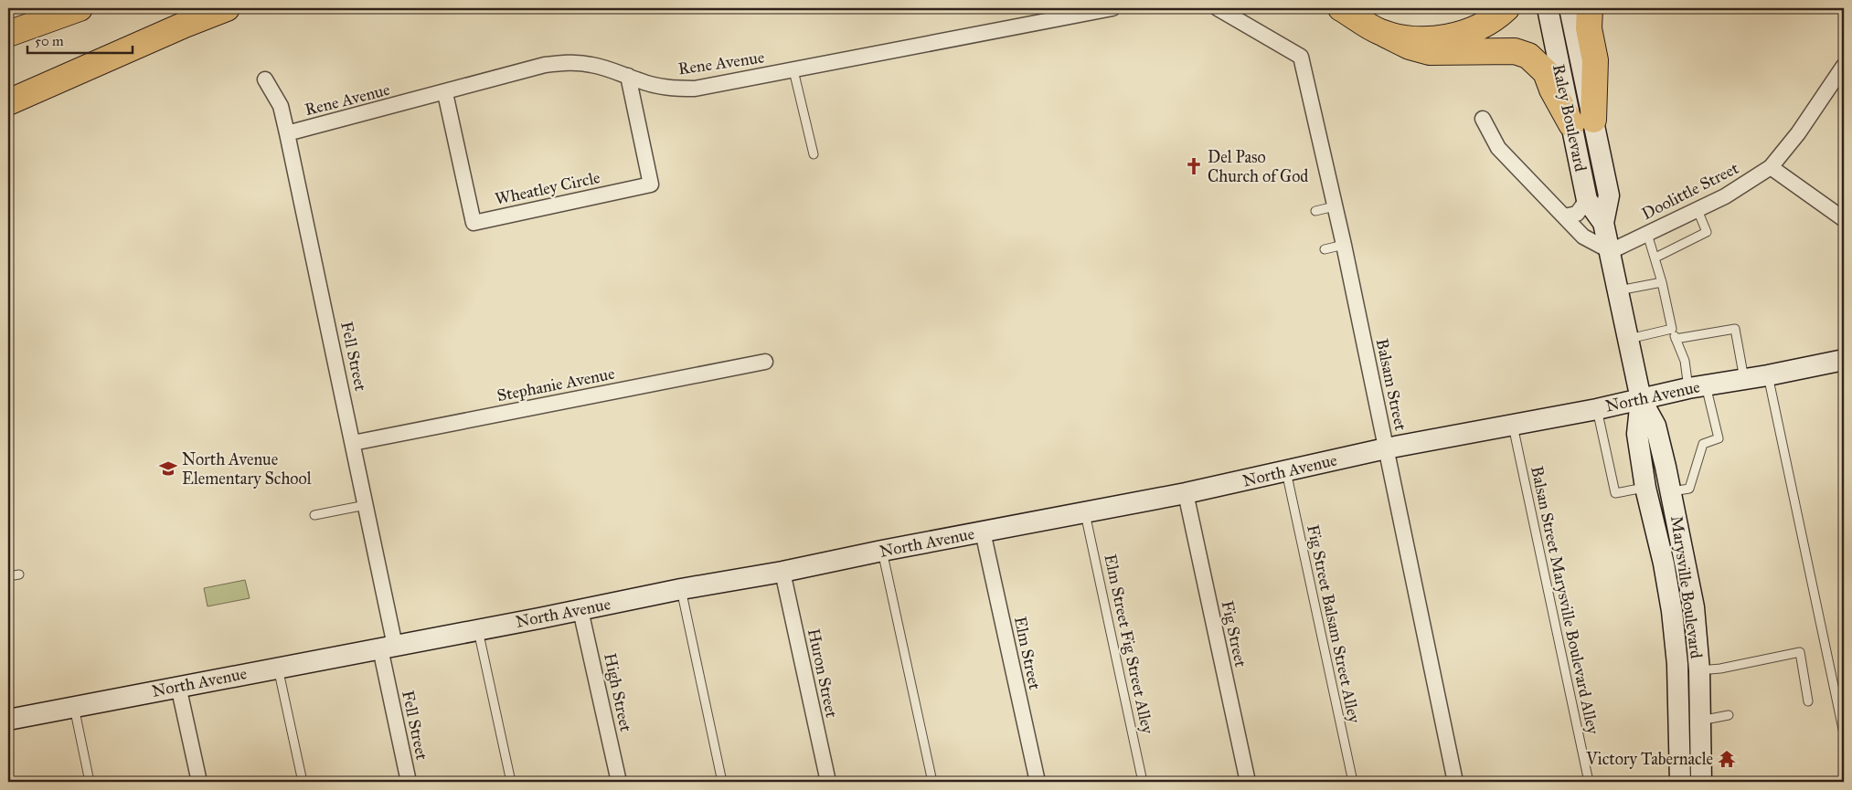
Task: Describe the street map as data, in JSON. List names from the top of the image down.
{
  "streets": {
    "street": [
      "Rene Avenue",
      "Raley Boulevard",
      "Wheatley Circle",
      "Doolittle Street",
      "Fell Street",
      "Stephanie Avenue",
      "Balsam Street",
      "North Avenue",
      "Marysville Boulevard",
      "Fig Street",
      "Elm Street",
      "Huron Street",
      "High Street"
    ],
    "lane": ["Balsan Street Marysville Boulevard Alley", "Fig Street Balsam Street Alley", "Elm Street Fig Street Alley"]
  },
  "crossings": [
    ["Rene Avenue", "Wheatley Circle"],
    ["Rene Avenue", "Fell Street"],
    ["Raley Boulevard", "Doolittle Street"],
    ["Raley Boulevard", "Marysville Boulevard"],
    ["Doolittle Street", "Marysville Boulevard"],
    ["Fell Street", "Stephanie Avenue"],
    ["Fell Street", "North Avenue"],
    ["Balsam Street", "North Avenue"],
    ["North Avenue", "Marysville Boulevard"],
    ["North Avenue", "Balsan Street Marysville Boulevard Alley"],
    ["North Avenue", "Fig Street Balsam Street Alley"],
    ["North Avenue", "Fig Street"],
    ["North Avenue", "Elm Street Fig Street Alley"],
    ["North Avenue", "Elm Street"],
    ["North Avenue", "Huron Street"],
    ["North Avenue", "High Street"]
  ],
  "places": {
    "church": ["Del Paso Church of God"],
    "school or university": ["North Avenue Elementary School"],
    "temple": ["Victory Tabernacle"]
  },
  "scale_bar": "50 m"
}
